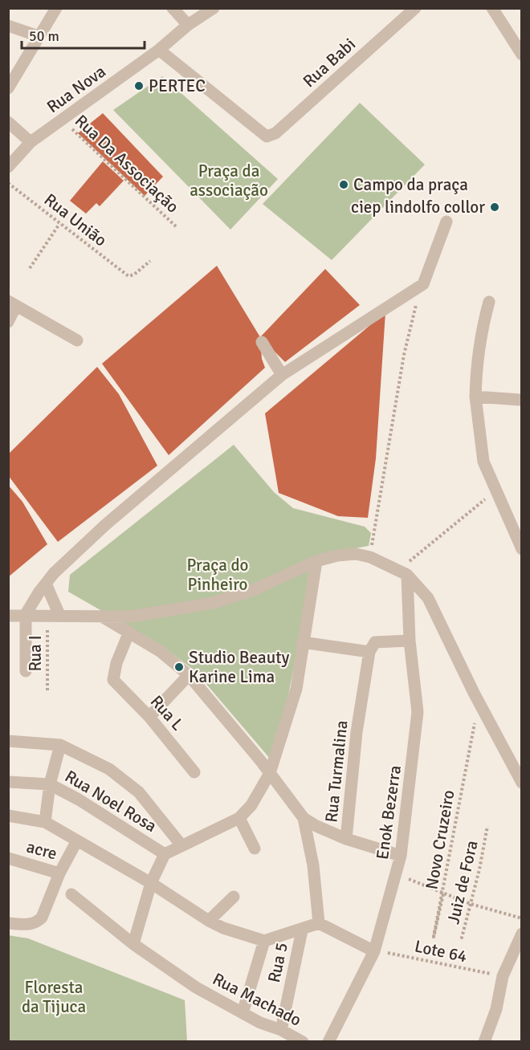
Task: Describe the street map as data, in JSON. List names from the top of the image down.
{
  "streets": {
    "street": [
      "Rua Babi",
      "Rua Nova",
      "Rua L",
      "Rua Turmalina",
      "Rua Noel Rosa",
      "Enok Bezerra",
      "acre",
      "Rua 5",
      "Rua Machado"
    ],
    "path": [
      "Rua Da Associação",
      "Rua União",
      "Rua I",
      "Novo Cruzeiro",
      "Juiz de Fora",
      "Lote 64"
    ]
  },
  "crossings": [
    ["Rua Babi", "Rua Nova"],
    ["Rua Nova", "Rua Da Associação"],
    ["Rua Turmalina", "Enok Bezerra"],
    ["Enok Bezerra", "Lote 64"],
    ["Rua 5", "Rua Machado"]
  ],
  "parks": ["Praça da associação", "Praça do Pinheiro", "Floresta da Tijuca"],
  "places": [
    "PERTEC",
    "Campo da praça",
    "ciep lindolfo collor",
    "Studio Beauty Karine Lima"
  ],
  "scale_bar": "50 m"
}
